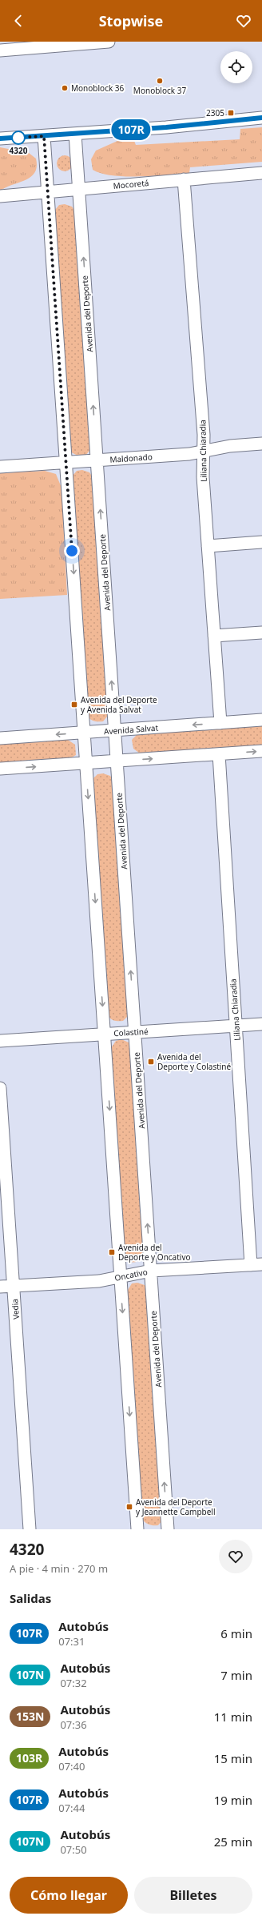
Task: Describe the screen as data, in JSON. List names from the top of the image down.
{
  "streets": {
    "street": [
      "Mocoretá",
      "Avenida del Deporte",
      "Liliana Chiaradia",
      "Maldonado",
      "Avenida Salvat",
      "Colastiné",
      "Oncativo",
      "Vedia"
    ]
  },
  "crossings": [
    ["Mocoretá", "Avenida del Deporte"],
    ["Mocoretá", "Liliana Chiaradia"],
    ["Avenida del Deporte", "Maldonado"],
    ["Avenida del Deporte", "Avenida Salvat"],
    ["Avenida del Deporte", "Colastiné"],
    ["Avenida del Deporte", "Oncativo"],
    ["Liliana Chiaradia", "Maldonado"],
    ["Liliana Chiaradia", "Avenida Salvat"],
    ["Liliana Chiaradia", "Colastiné"],
    ["Liliana Chiaradia", "Oncativo"],
    ["Oncativo", "Vedia"]
  ],
  "places": {
    "other": ["Monoblock 37", "Monoblock 36", "4320"],
    "transit": [
      "2305",
      "Avenida del Deporte y Avenida Salvat",
      "Avenida del Deporte y Colastiné",
      "Avenida del Deporte y Oncativo",
      "Avenida del Deporte y Jeannette Campbell"
    ]
  },
  "lines": ["bus line 107R"],
  "page": {
    "header": "Stopwise",
    "on_map": "107R",
    "heading": [
      ["4320", "A pie · 4 min · 270 m"],
      "Salidas"
    ],
    "list": [
      {
        "mark": "107R",
        "name": "Autobús",
        "note": "07:31",
        "value": "6 min"
      },
      {
        "mark": "107N",
        "name": "Autobús",
        "note": "07:32",
        "value": "7 min"
      },
      {
        "mark": "153N",
        "name": "Autobús",
        "note": "07:36",
        "value": "11 min"
      },
      {
        "mark": "103R",
        "name": "Autobús",
        "note": "07:40",
        "value": "15 min"
      },
      {
        "mark": "107R",
        "name": "Autobús",
        "note": "07:44",
        "value": "19 min"
      },
      {
        "mark": "107N",
        "name": "Autobús",
        "note": "07:50",
        "value": "25 min"
      }
    ],
    "buttons": ["Cómo llegar", "Billetes"]
  }
}
